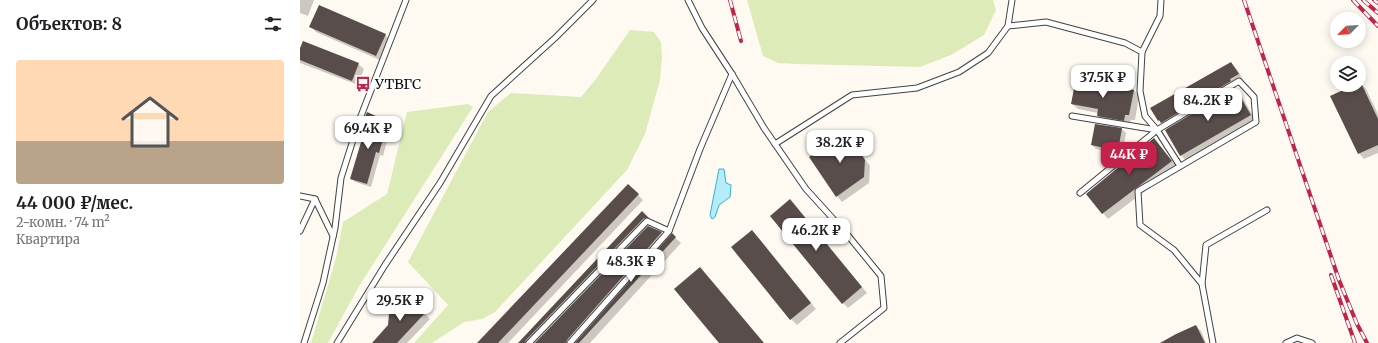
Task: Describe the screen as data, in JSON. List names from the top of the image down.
{
  "places": {
    "bus stop": ["УТВГС"]
  },
  "north": "bottom left",
  "page": {
    "heading": "Объектов: 8",
    "list": [
      {
        "name": "44 000 ₽/мес.",
        "note": "2-комн. · 74 m² · Квартира"
      }
    ],
    "price": [
      "37.5K ₽",
      "84.2K ₽",
      "69.4K ₽",
      "38.2K ₽",
      "44K ₽",
      "46.2K ₽",
      "48.3K ₽",
      "29.5K ₽"
    ]
  }
}
